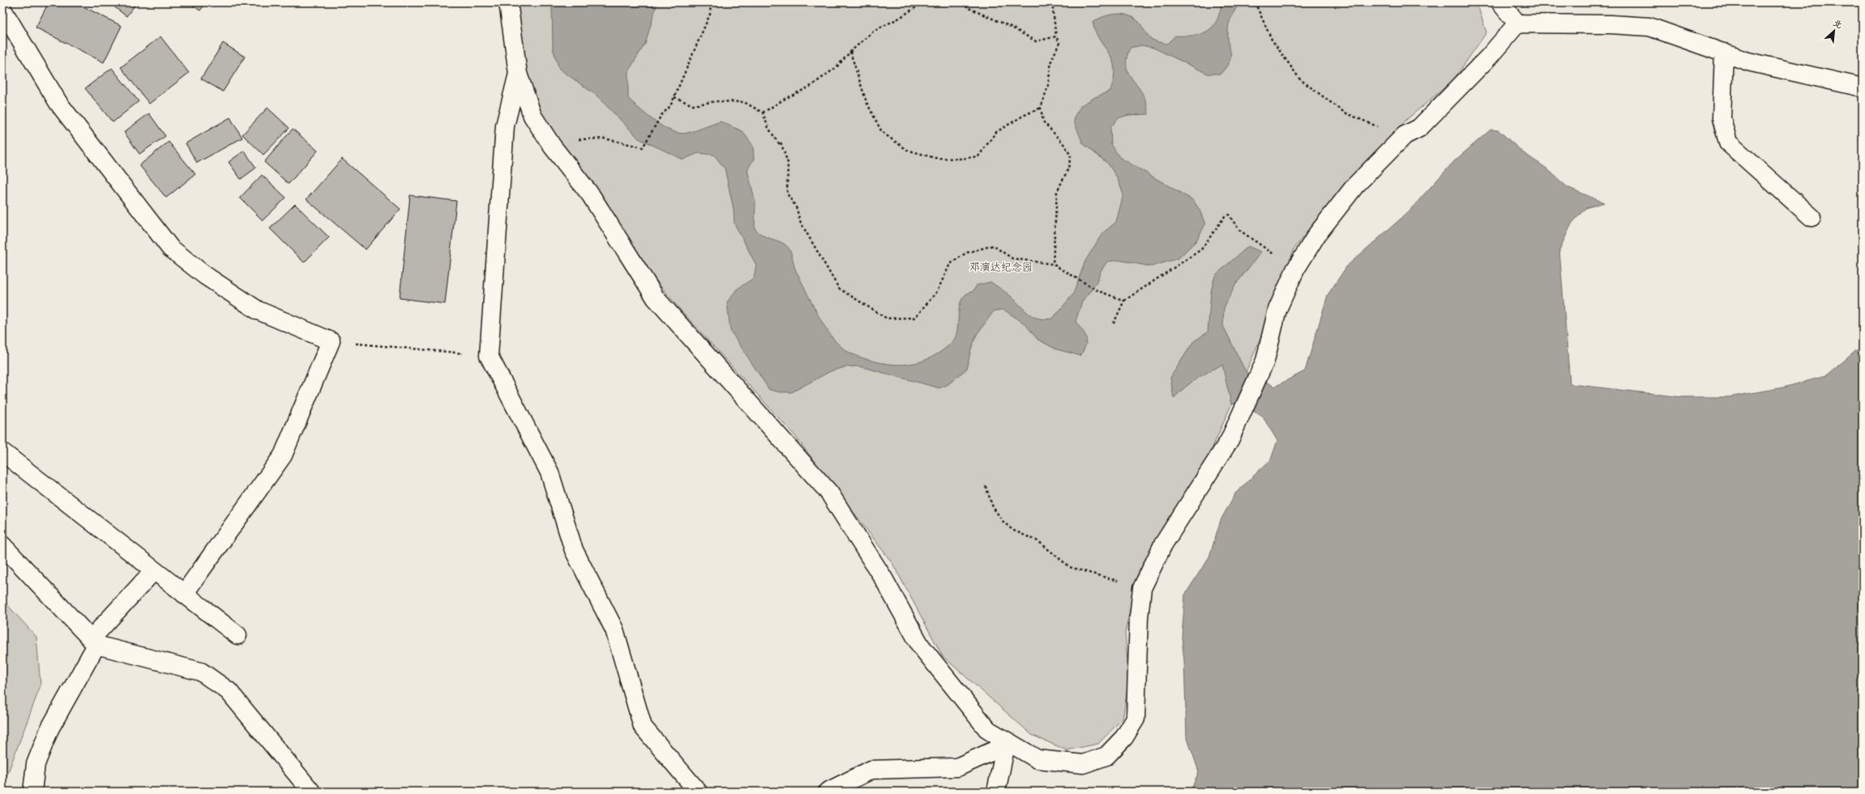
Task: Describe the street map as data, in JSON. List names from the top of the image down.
{
  "parks": ["邓演达纪念园"],
  "north": "top right"
}
